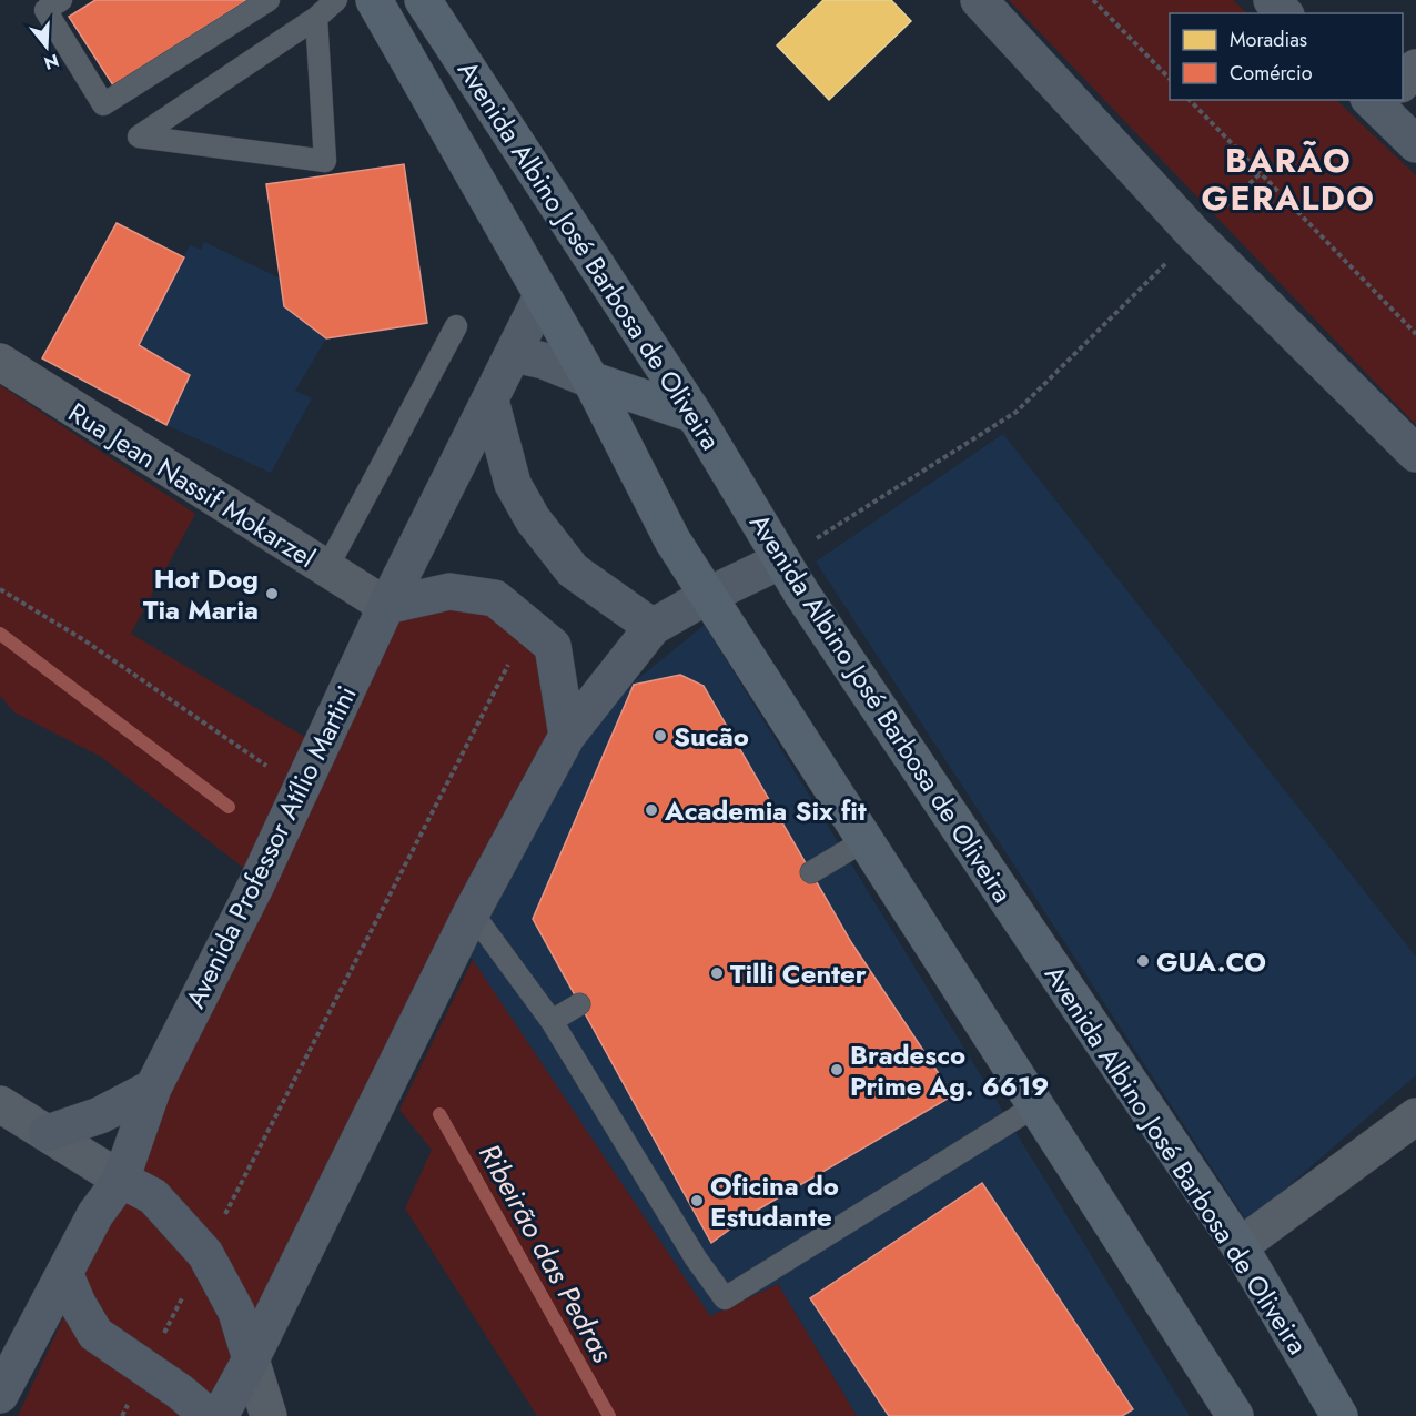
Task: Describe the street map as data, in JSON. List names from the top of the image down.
{
  "streets": {
    "main road": ["Avenida Albino José Barbosa de Oliveira", "Avenida Professor Atílio Martini"],
    "street": ["Rua Jean Nassif Mokarzel"]
  },
  "crossings": [
    ["Avenida Albino José Barbosa de Oliveira", "Avenida Professor Atílio Martini"],
    ["Rua Jean Nassif Mokarzel", "Avenida Professor Atílio Martini"]
  ],
  "districts": ["BARÃO GERALDO"],
  "water": ["Ribeirão das Pedras"],
  "places": [
    "Hot Dog Tia Maria",
    "Sucão",
    "Academia Six fit",
    "GUA.CO",
    "Tilli Center",
    "Bradesco Prime Ag. 6619",
    "Oficina do Estudante"
  ],
  "legend": ["Moradias", "Comércio"],
  "north": "bottom"
}
